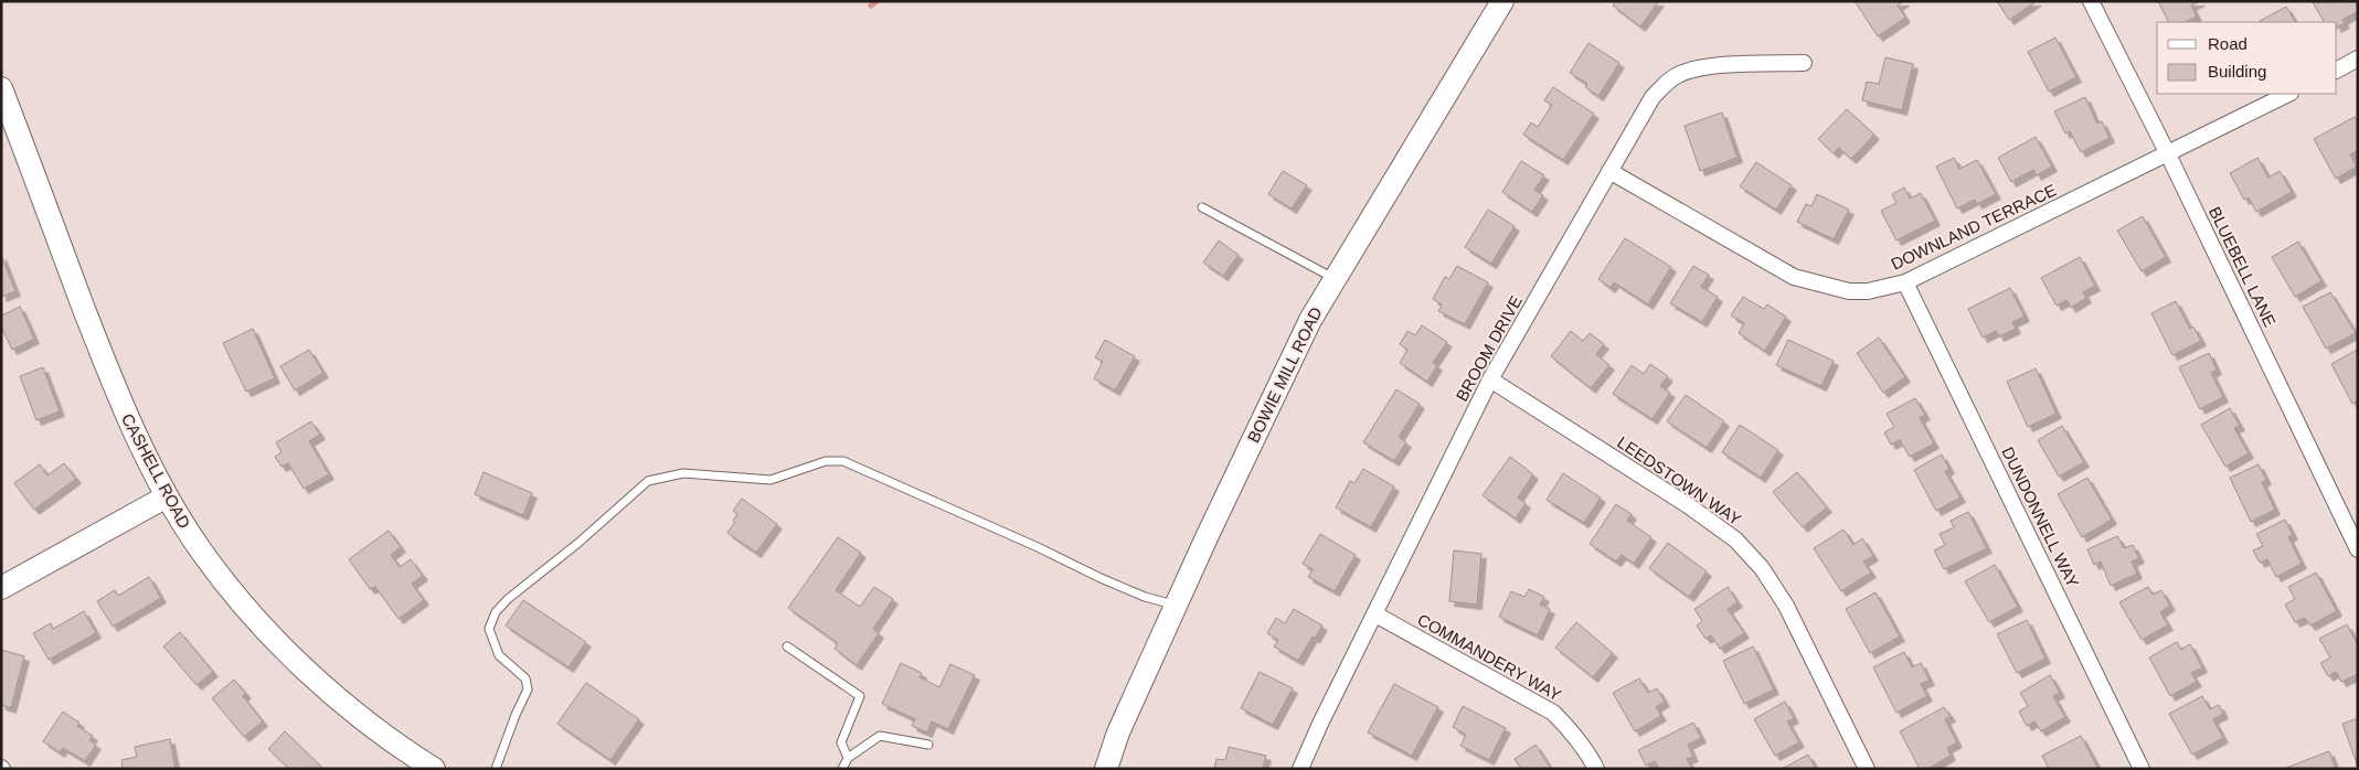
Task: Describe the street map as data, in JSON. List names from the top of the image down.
{
  "streets": {
    "street": [
      "DOWNLAND TERRACE",
      "BLUEBELL LANE",
      "BROOM DRIVE",
      "BOWIE MILL ROAD",
      "CASHELL ROAD",
      "LEEDSTOWN WAY",
      "DUNDONNELL WAY",
      "COMMANDERY WAY"
    ]
  },
  "crossings": [
    ["DOWNLAND TERRACE", "BLUEBELL LANE"],
    ["DOWNLAND TERRACE", "BROOM DRIVE"],
    ["DOWNLAND TERRACE", "DUNDONNELL WAY"],
    ["BROOM DRIVE", "LEEDSTOWN WAY"],
    ["BROOM DRIVE", "COMMANDERY WAY"]
  ],
  "legend": ["Road", "Building"]
}
